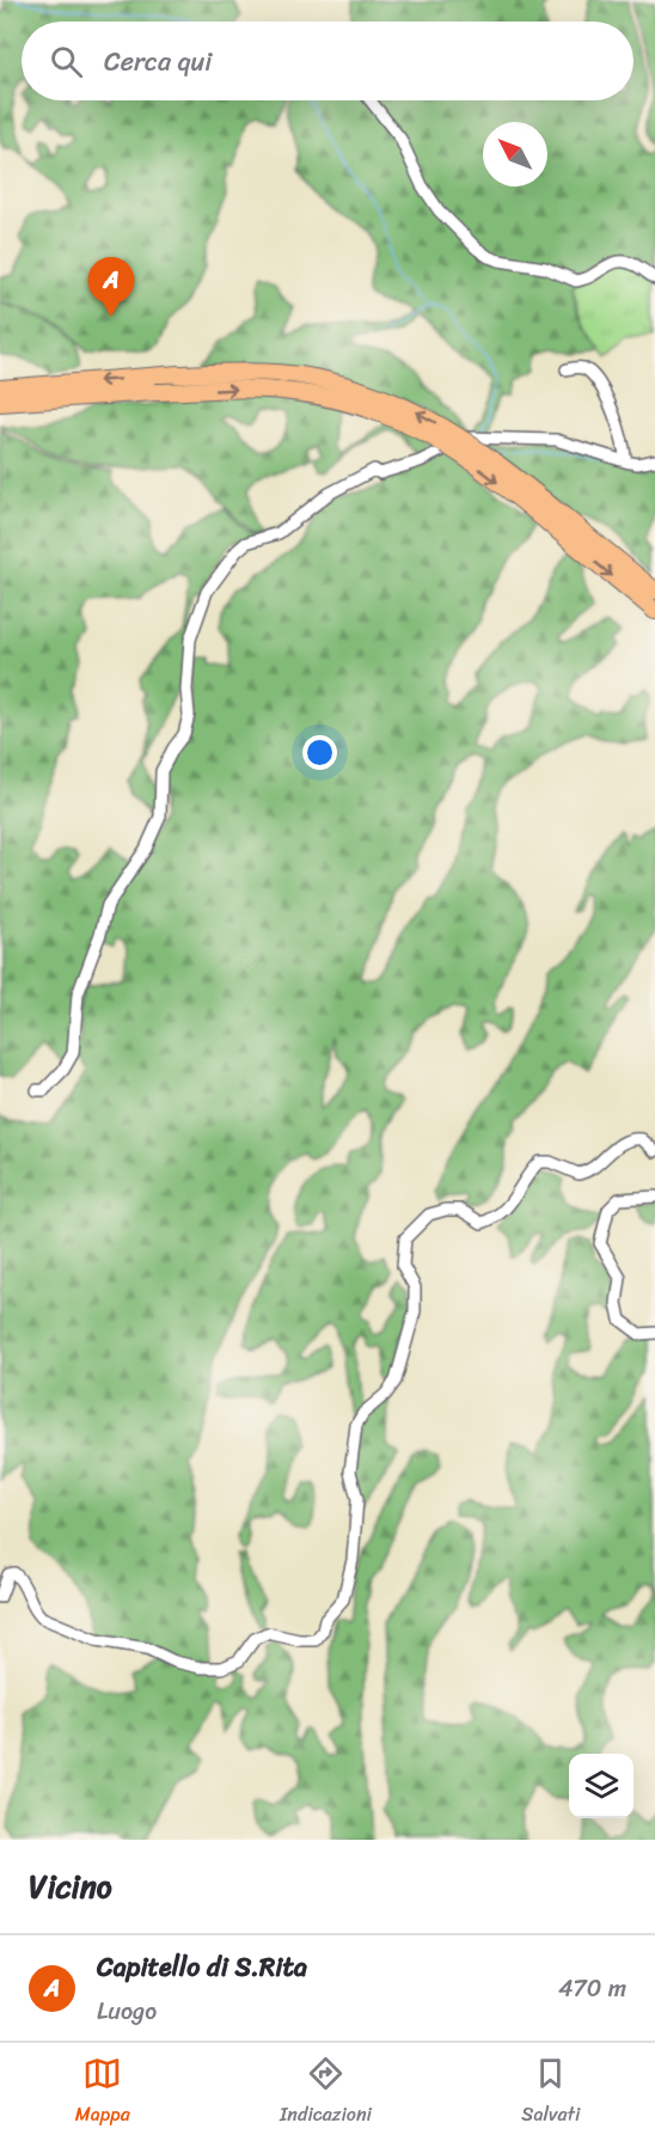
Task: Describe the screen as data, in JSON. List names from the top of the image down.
{
  "north": "top left",
  "page": {
    "search": "Cerca qui",
    "pins": "A",
    "heading": "Vicino",
    "list": [
      {
        "mark": "A",
        "name": "Capitello di S.Rita",
        "note": "Luogo",
        "value": "470 m"
      }
    ],
    "nav": ["Mappa", "Indicazioni", "Salvati"]
  }
}
